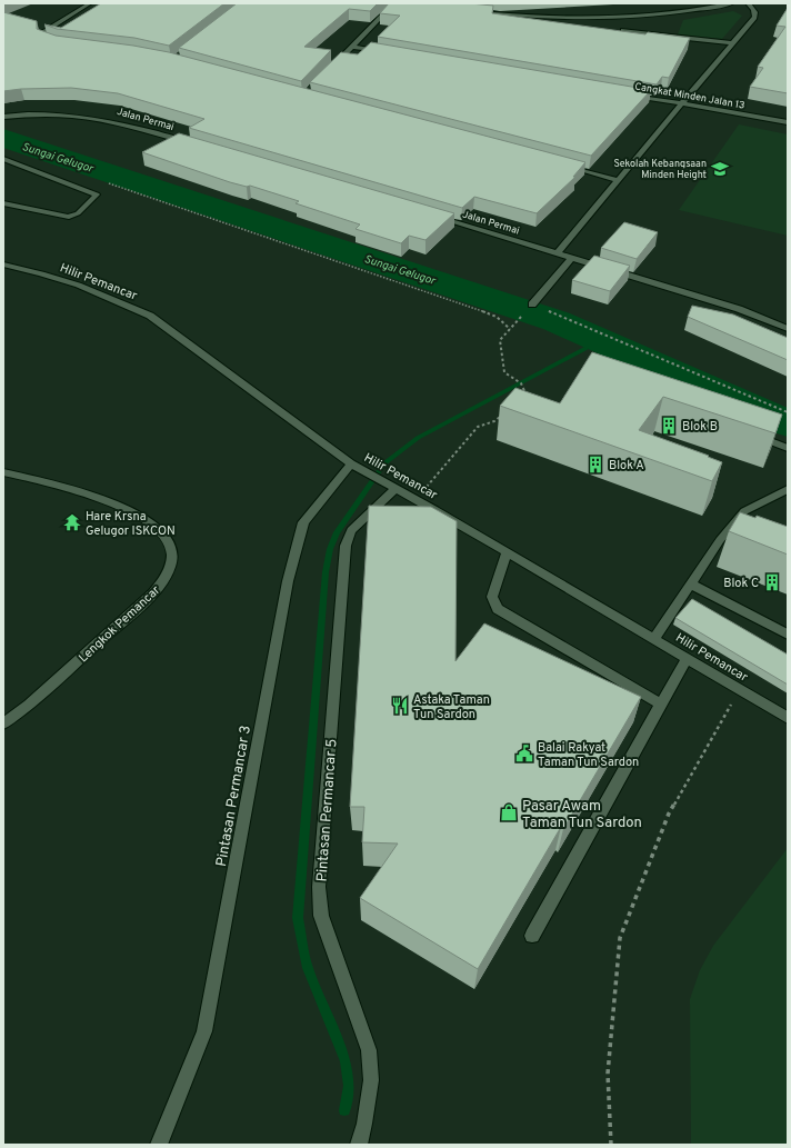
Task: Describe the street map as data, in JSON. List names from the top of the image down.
{
  "streets": {
    "street": [
      "Cangkat Minden Jalan 13",
      "Jalan Permai",
      "Hilir Pemancar",
      "Lengkok Pemancar",
      "Pintasan Permancar 3",
      "Pintasan Permancar 5"
    ]
  },
  "crossings": [
    ["Hilir Pemancar", "Pintasan Permancar 3"],
    ["Hilir Pemancar", "Pintasan Permancar 5"]
  ],
  "water": ["Sungai Gelugor"],
  "places": {
    "school or university": ["Sekolah Kebangsaan Minden Height"],
    "building": ["Blok B", "Blok A", "Blok C"],
    "temple": ["Hare Krsna Gelugor ISKCON"],
    "restaurant": ["Astaka Taman Tun Sardon"],
    "public building": ["Balai Rakyat Taman Tun Sardon"],
    "shop": ["Pasar Awam Taman Tun Sardon"]
  }
}
